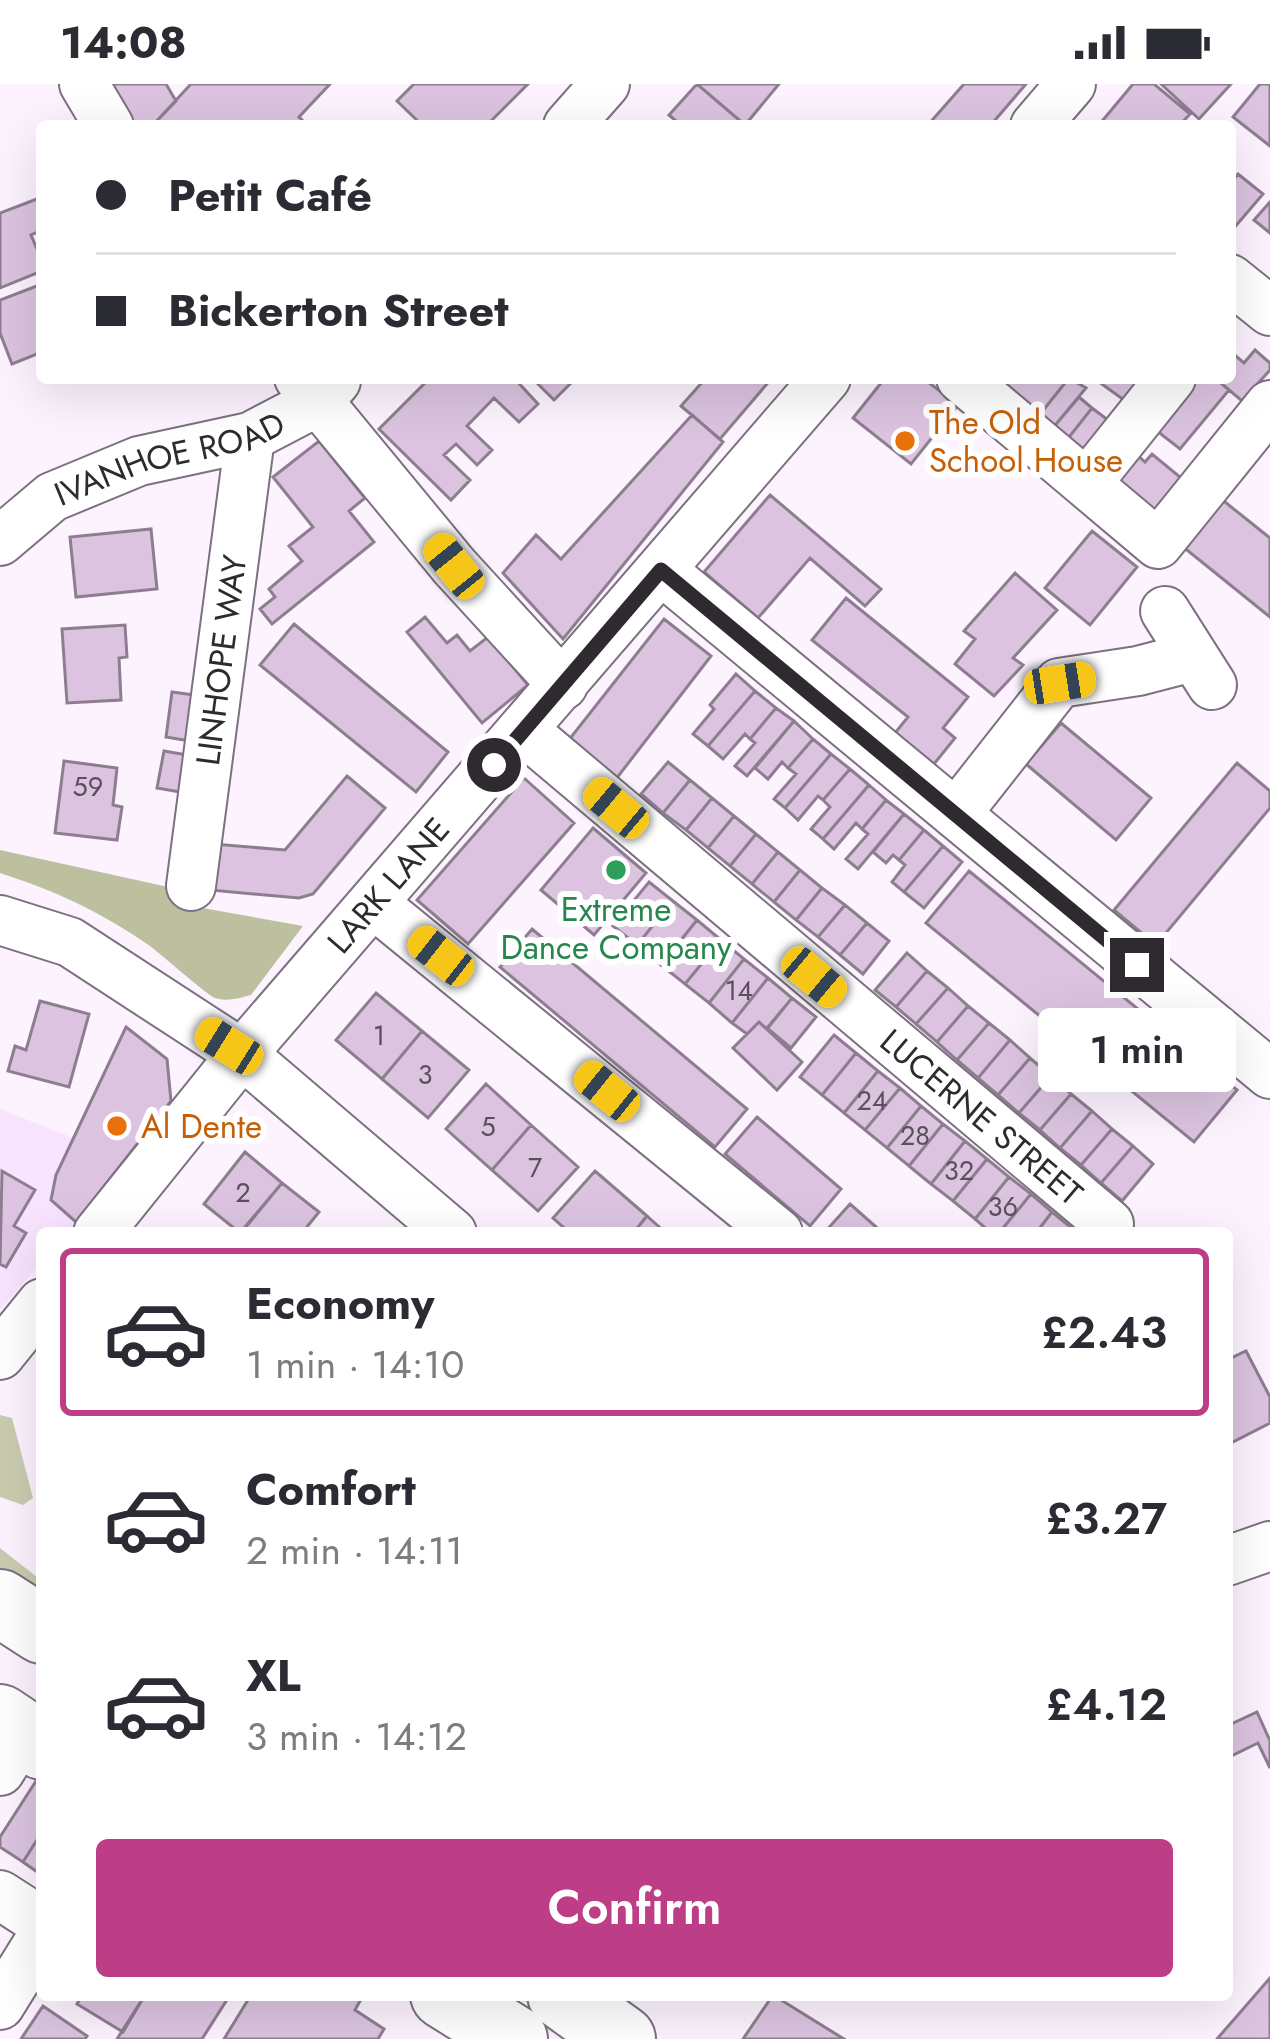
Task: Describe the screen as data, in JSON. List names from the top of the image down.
{
  "streets": {
    "street": [
      "IVANHOE ROAD",
      "LINHOPE WAY",
      "LARK LANE",
      "LUCERNE STREET"
    ]
  },
  "crossings": [
    ["IVANHOE ROAD", "LINHOPE WAY"],
    ["LARK LANE", "LUCERNE STREET"]
  ],
  "places": ["The Old School House", "Extreme Dance Company", "Al Dente"],
  "house_numbers": [
    "59",
    "14",
    "1",
    "3",
    "24",
    "5",
    "28",
    "7",
    "32",
    "2",
    "36"
  ],
  "page": {
    "status": "14:08",
    "banner": ["Petit Café", "Bickerton Street"],
    "bubble": "1 min",
    "list": [
      {
        "name": "Economy",
        "note": "1 min · 14:10",
        "value": "£2.43"
      },
      {
        "name": "Comfort",
        "note": "2 min · 14:11",
        "value": "£3.27"
      },
      {
        "name": "XL",
        "note": "3 min · 14:12",
        "value": "£4.12"
      }
    ],
    "buttons": "Confirm"
  }
}
